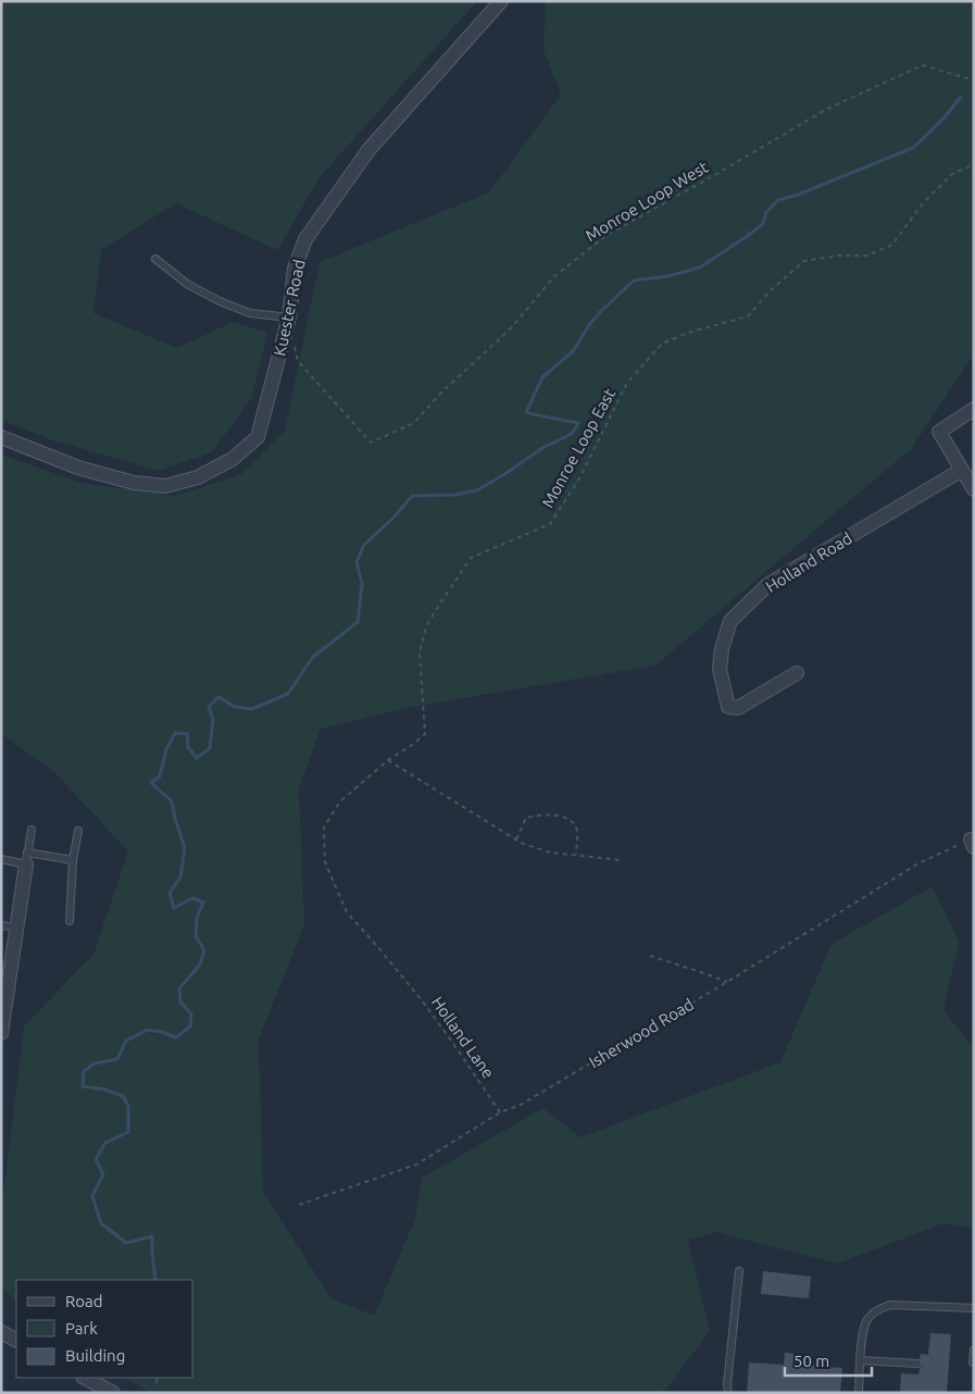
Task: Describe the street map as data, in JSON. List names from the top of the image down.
{
  "streets": {
    "street": ["Kuester Road", "Holland Road"],
    "path": [
      "Monroe Loop West",
      "Monroe Loop East",
      "Isherwood Road",
      "Holland Lane"
    ]
  },
  "crossings": [
    ["Monroe Loop East", "Holland Lane"],
    ["Isherwood Road", "Holland Lane"]
  ],
  "legend": ["Road", "Park", "Building"],
  "scale_bar": "50 m"
}
